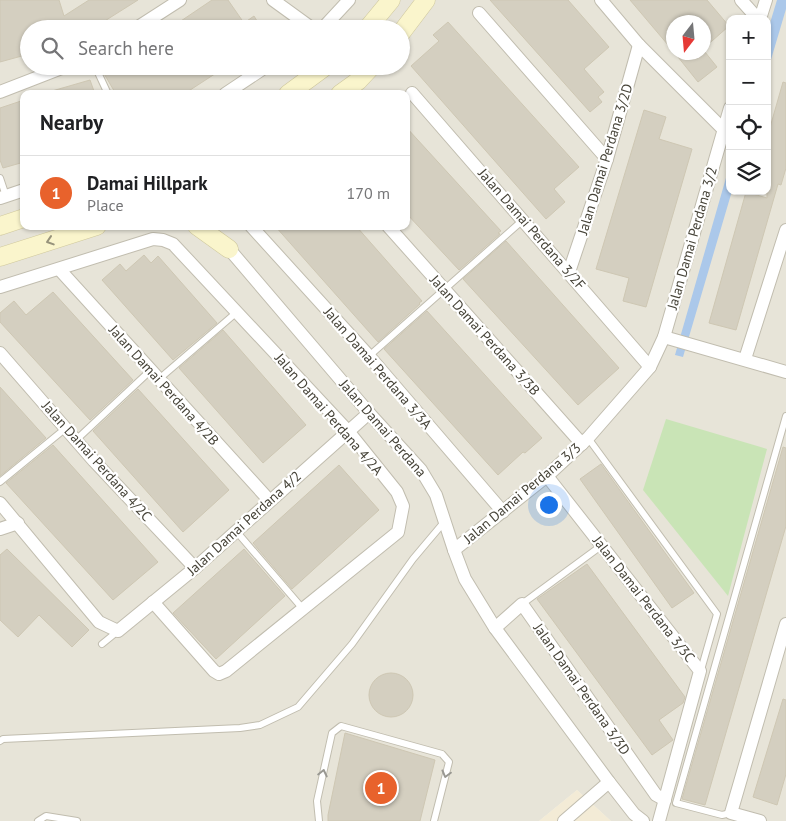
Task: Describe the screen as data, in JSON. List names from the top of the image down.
{
  "streets": {
    "street": [
      "Jalan Damai Perdana 3/2D",
      "Jalan Damai Perdana 3/2F",
      "Jalan Damai Perdana 3/2",
      "Jalan Damai Perdana 3/3B",
      "Jalan Damai Perdana 3/3A",
      "Jalan Damai Perdana 4/2B",
      "Jalan Damai Perdana 4/2A",
      "Jalan Damai Perdana",
      "Jalan Damai Perdana 4/2C",
      "Jalan Damai Perdana 3/3",
      "Jalan Damai Perdana 4/2",
      "Jalan Damai Perdana 3/3C",
      "Jalan Damai Perdana 3/3D"
    ]
  },
  "crossings": [
    ["Jalan Damai Perdana 3/2D", "Jalan Damai Perdana 3/2F"],
    ["Jalan Damai Perdana 3/2F", "Jalan Damai Perdana 3/2"],
    ["Jalan Damai Perdana 3/2F", "Jalan Damai Perdana 3/3"],
    ["Jalan Damai Perdana 3/2", "Jalan Damai Perdana 3/3"],
    ["Jalan Damai Perdana 3/3B", "Jalan Damai Perdana 3/3"],
    ["Jalan Damai Perdana 3/3A", "Jalan Damai Perdana 3/3"],
    ["Jalan Damai Perdana 4/2B", "Jalan Damai Perdana 4/2A"],
    ["Jalan Damai Perdana 4/2B", "Jalan Damai Perdana 4/2"],
    ["Jalan Damai Perdana 4/2A", "Jalan Damai Perdana 4/2"],
    ["Jalan Damai Perdana", "Jalan Damai Perdana 3/3"],
    ["Jalan Damai Perdana", "Jalan Damai Perdana 4/2"],
    ["Jalan Damai Perdana 4/2C", "Jalan Damai Perdana 4/2"],
    ["Jalan Damai Perdana 3/3", "Jalan Damai Perdana 3/3C"],
    ["Jalan Damai Perdana 3/3C", "Jalan Damai Perdana 3/3D"]
  ],
  "north": "bottom",
  "page": {
    "map_buttons": ["+", "−"],
    "search": "Search here",
    "heading": "Nearby",
    "list": [
      {
        "mark": "1",
        "name": "Damai Hillpark",
        "note": "Place",
        "value": "170 m"
      }
    ],
    "pins": "1"
  }
}
